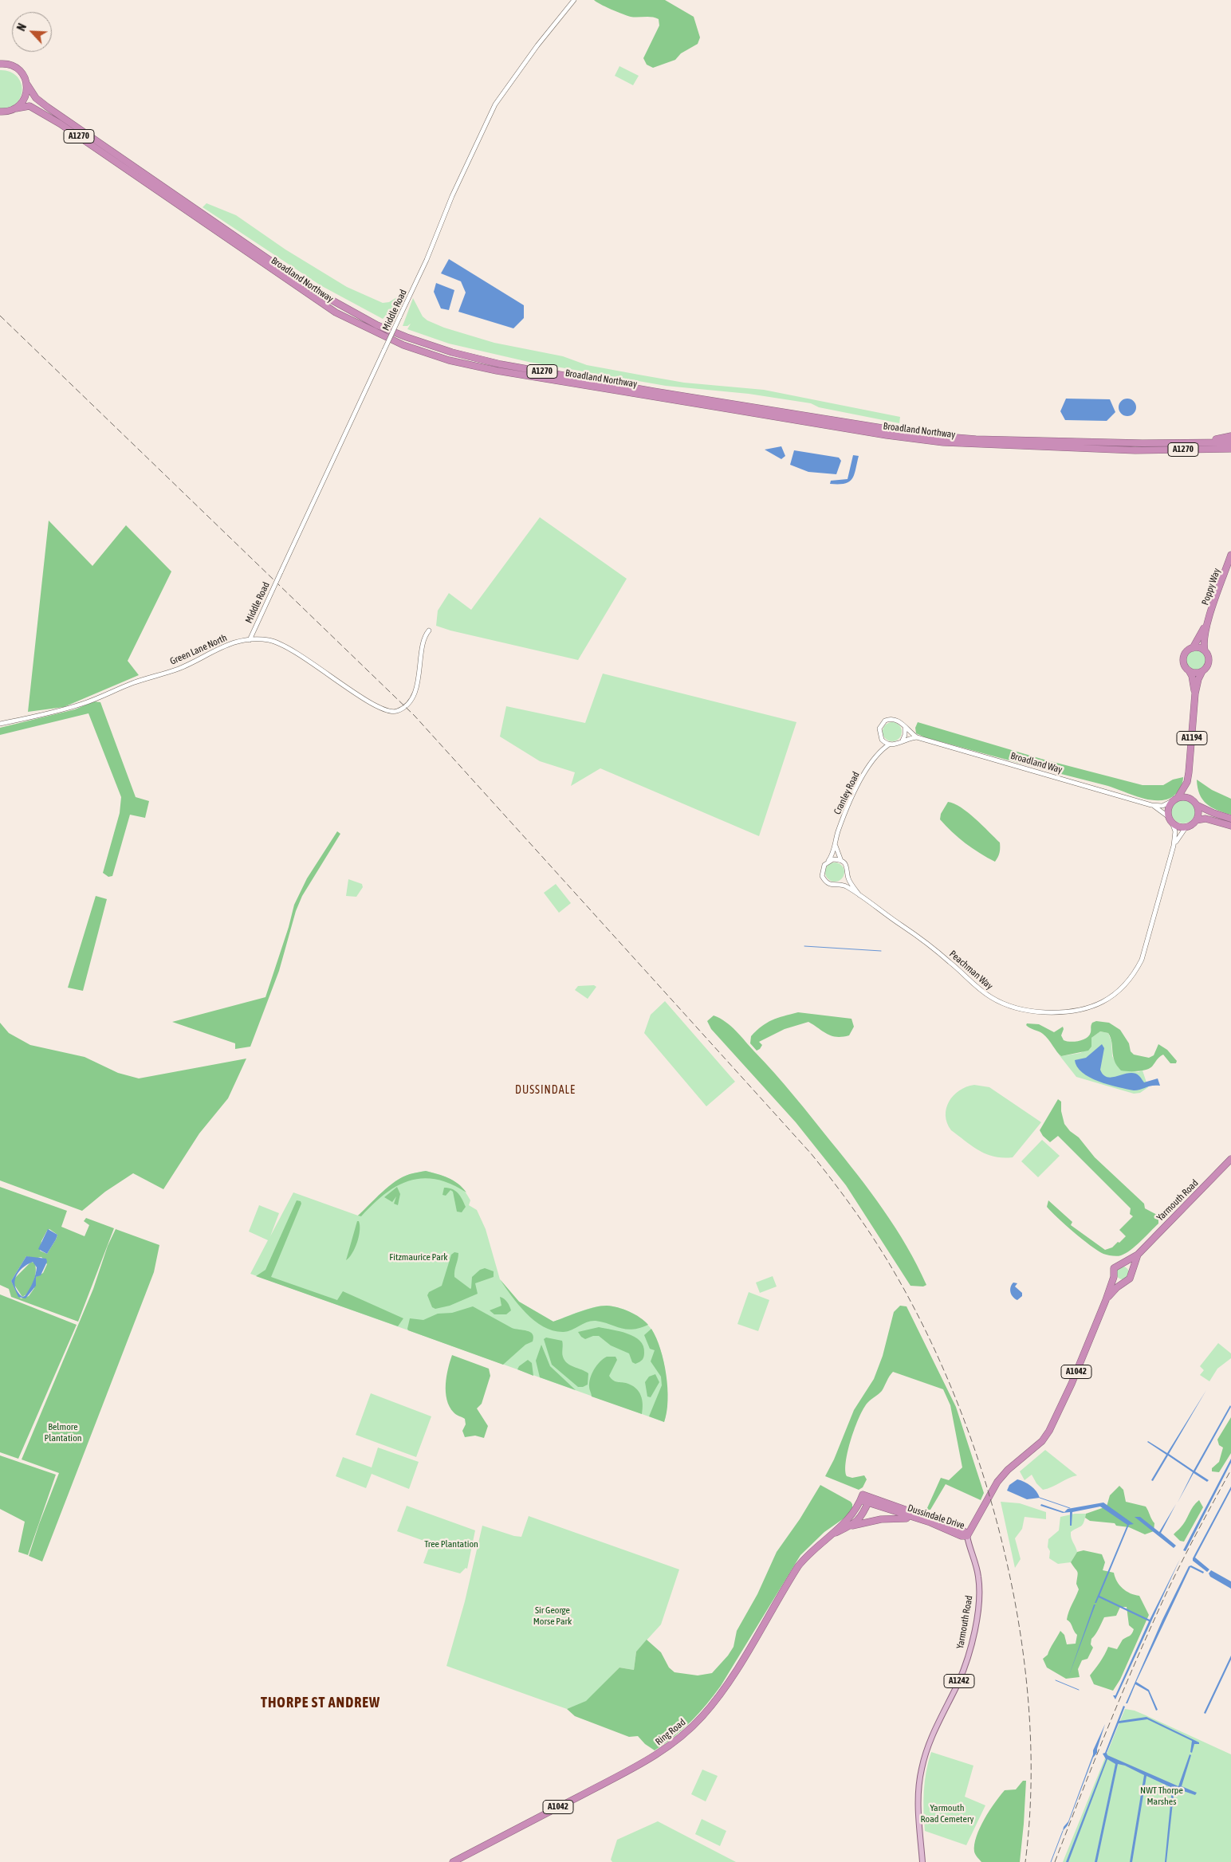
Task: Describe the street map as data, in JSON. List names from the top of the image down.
{
  "streets": {
    "highway": [
      "A1270",
      "Broadland Northway",
      "Poppy Way",
      "A1194",
      "Yarmouth Road",
      "A1042",
      "Dussindale Drive",
      "Ring Road"
    ],
    "main road": ["A1242"],
    "street": [
      "Middle Road",
      "Green Lane North",
      "Broadland Way",
      "Cranley Road",
      "Peachman Way"
    ]
  },
  "crossings": [
    ["Middle Road", "Green Lane North"],
    ["Poppy Way", "A1194"],
    ["A1194", "Broadland Way"],
    ["A1194", "Peachman Way"],
    ["Broadland Way", "Cranley Road"],
    ["Broadland Way", "Peachman Way"],
    ["Cranley Road", "Peachman Way"],
    ["Yarmouth Road", "Dussindale Drive"],
    ["A1042", "Dussindale Drive"],
    ["A1042", "Ring Road"],
    ["Dussindale Drive", "Ring Road"]
  ],
  "districts": ["DUSSINDALE", "THORPE ST ANDREW"],
  "parks": [
    "Fitzmaurice Park",
    "Belmore Plantation",
    "Tree Plantation",
    "Sir George Morse Park",
    "NWT Thorpe Marshes",
    "Yarmouth Road Cemetery"
  ],
  "north": "top left"
}
